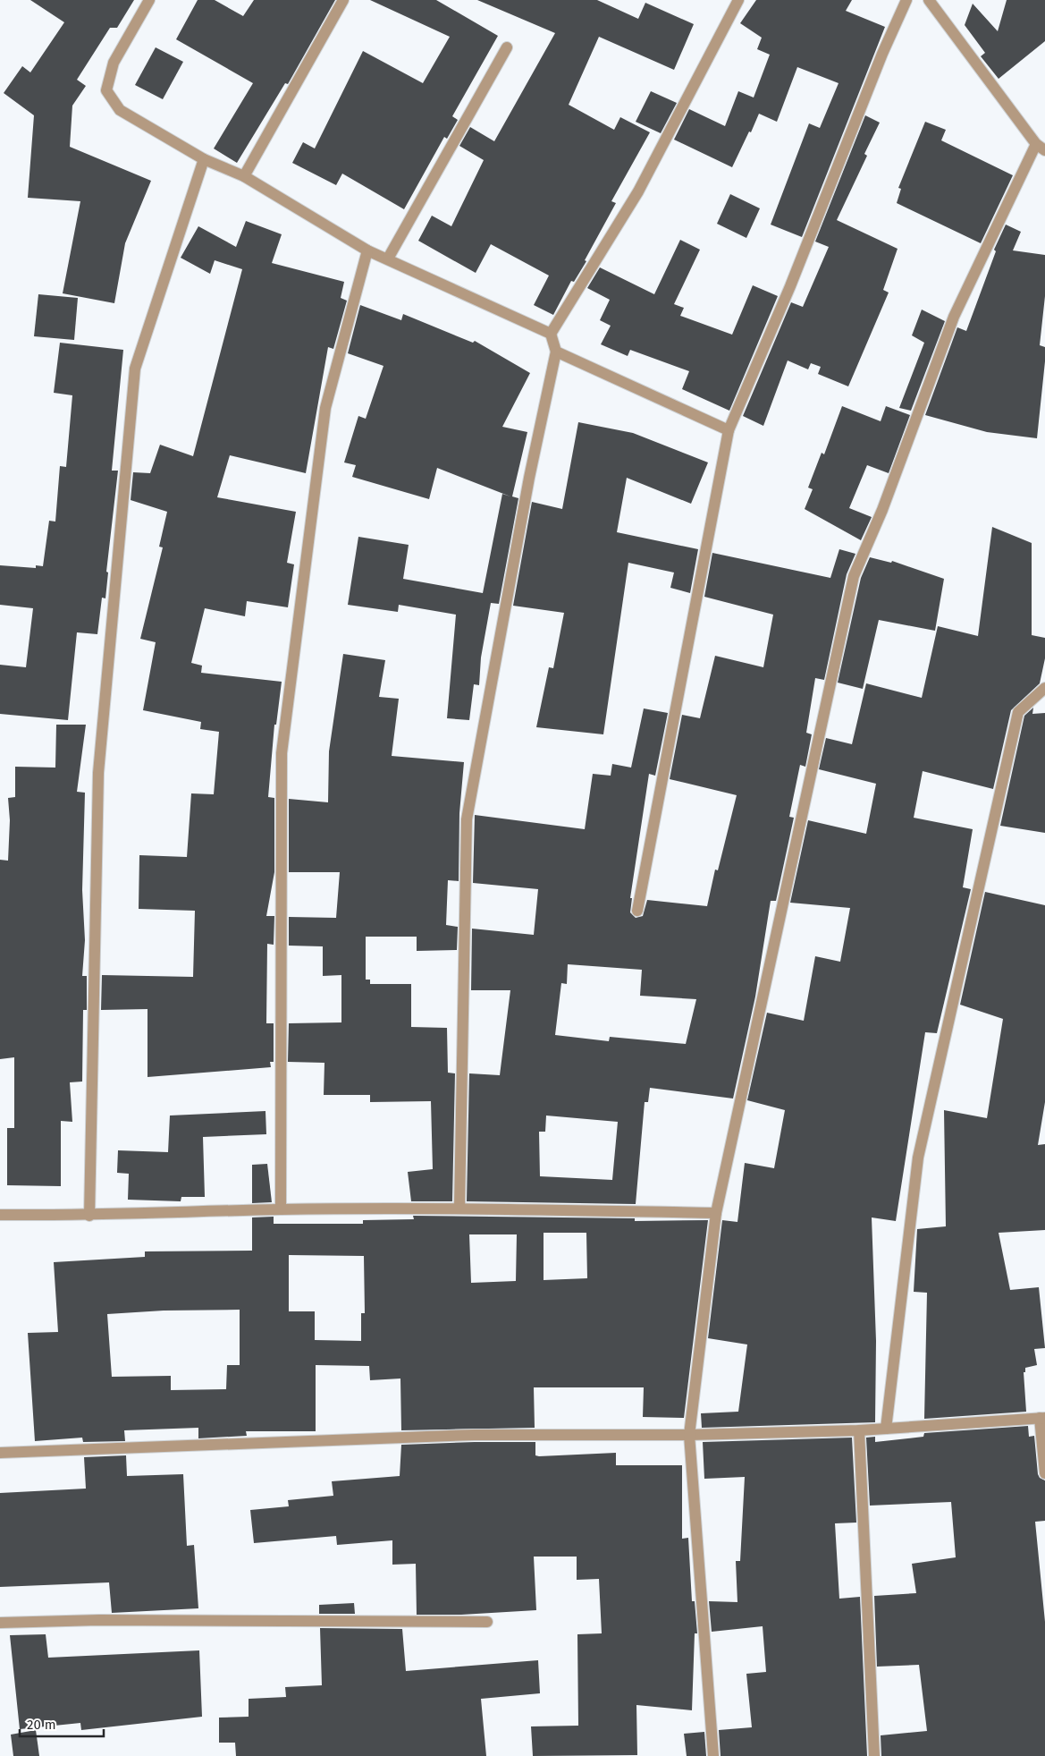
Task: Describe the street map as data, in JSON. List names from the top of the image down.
{
  "scale_bar": "20 m"
}
